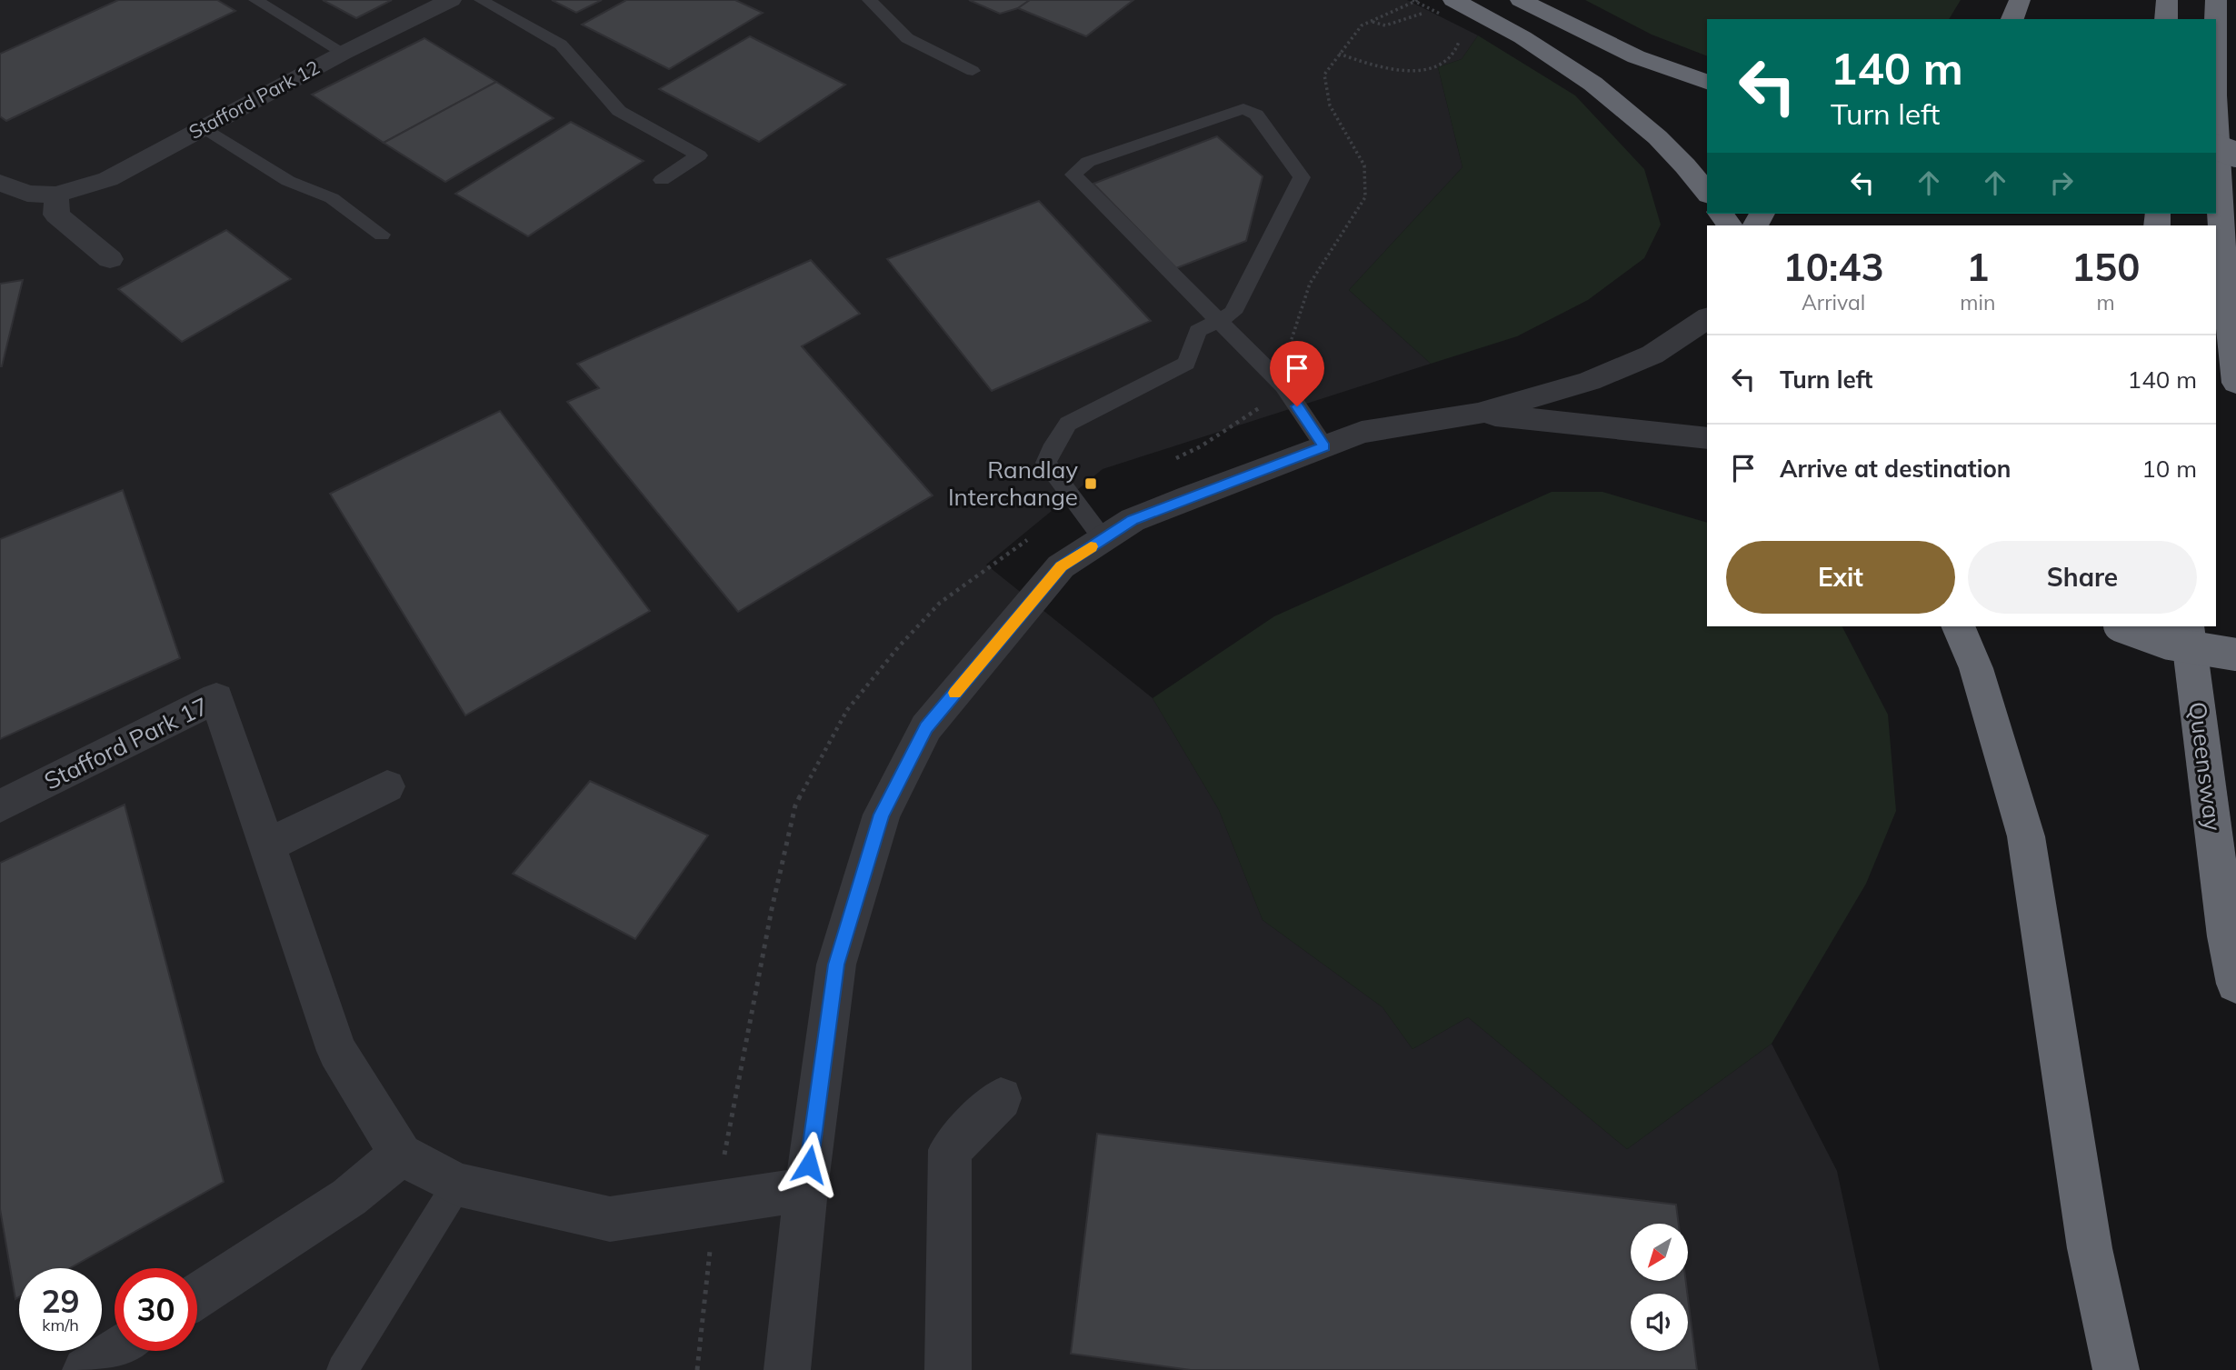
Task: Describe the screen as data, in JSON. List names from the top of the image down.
{
  "streets": {
    "highway": ["Queensway"],
    "street": ["Stafford Park 12", "Stafford Park 17"]
  },
  "places": {
    "transit": ["Randlay Interchange"]
  },
  "north": "bottom left",
  "page": {
    "turn": ["140 m", "Turn left"],
    "eta": [
      "10:43",
      "Arrival",
      "1",
      "min",
      "150",
      "m"
    ],
    "list": [
      {
        "name": "Turn left",
        "value": "140 m"
      },
      {
        "name": "Arrive at destination",
        "value": "10 m"
      }
    ],
    "buttons": ["Exit", "Share"],
    "speed": "29 km/h",
    "limit": "30"
  }
}
